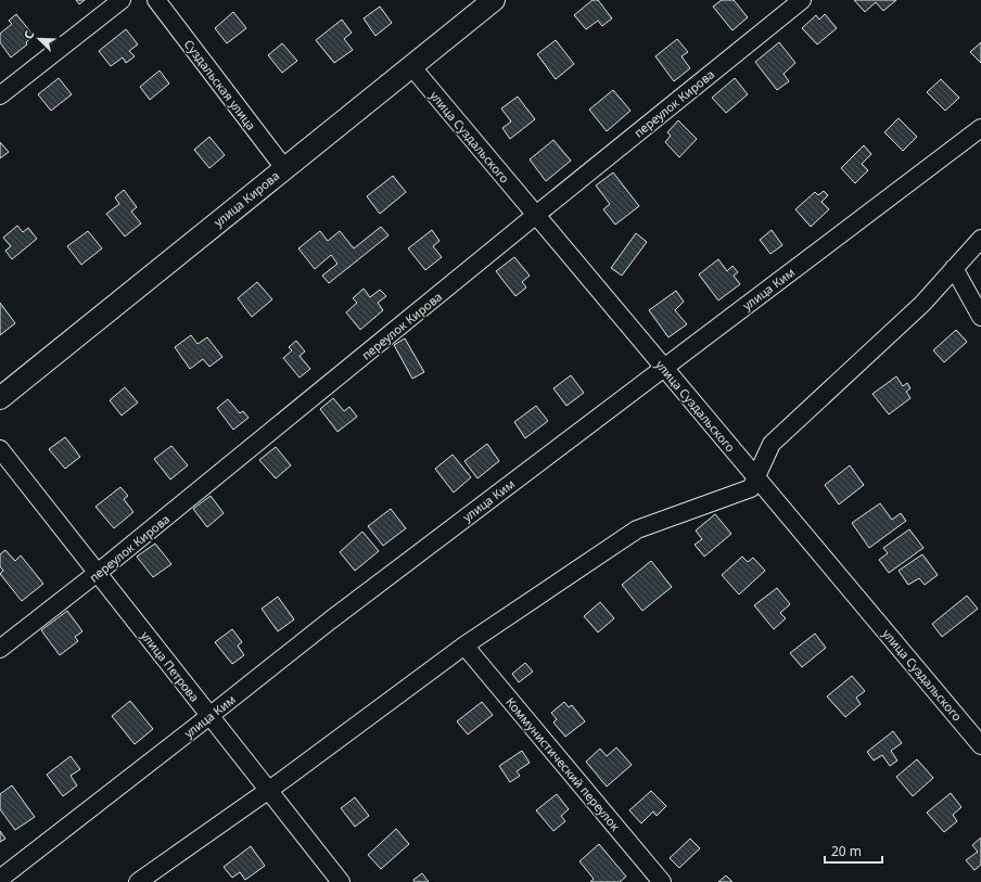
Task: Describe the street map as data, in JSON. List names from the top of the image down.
{
  "streets": {
    "street": [
      "Суздальская улица",
      "переулок Кирова",
      "улица Суздальского",
      "улица Кирова",
      "улица Ким",
      "улица Петрова",
      "Коммунистический переулок"
    ]
  },
  "crossings": [
    ["Суздальская улица", "улица Кирова"],
    ["переулок Кирова", "улица Суздальского"],
    ["переулок Кирова", "улица Петрова"],
    ["улица Суздальского", "улица Кирова"],
    ["улица Суздальского", "улица Ким"],
    ["улица Ким", "улица Петрова"]
  ],
  "scale_bar": "20 m",
  "north": "top left"
}
